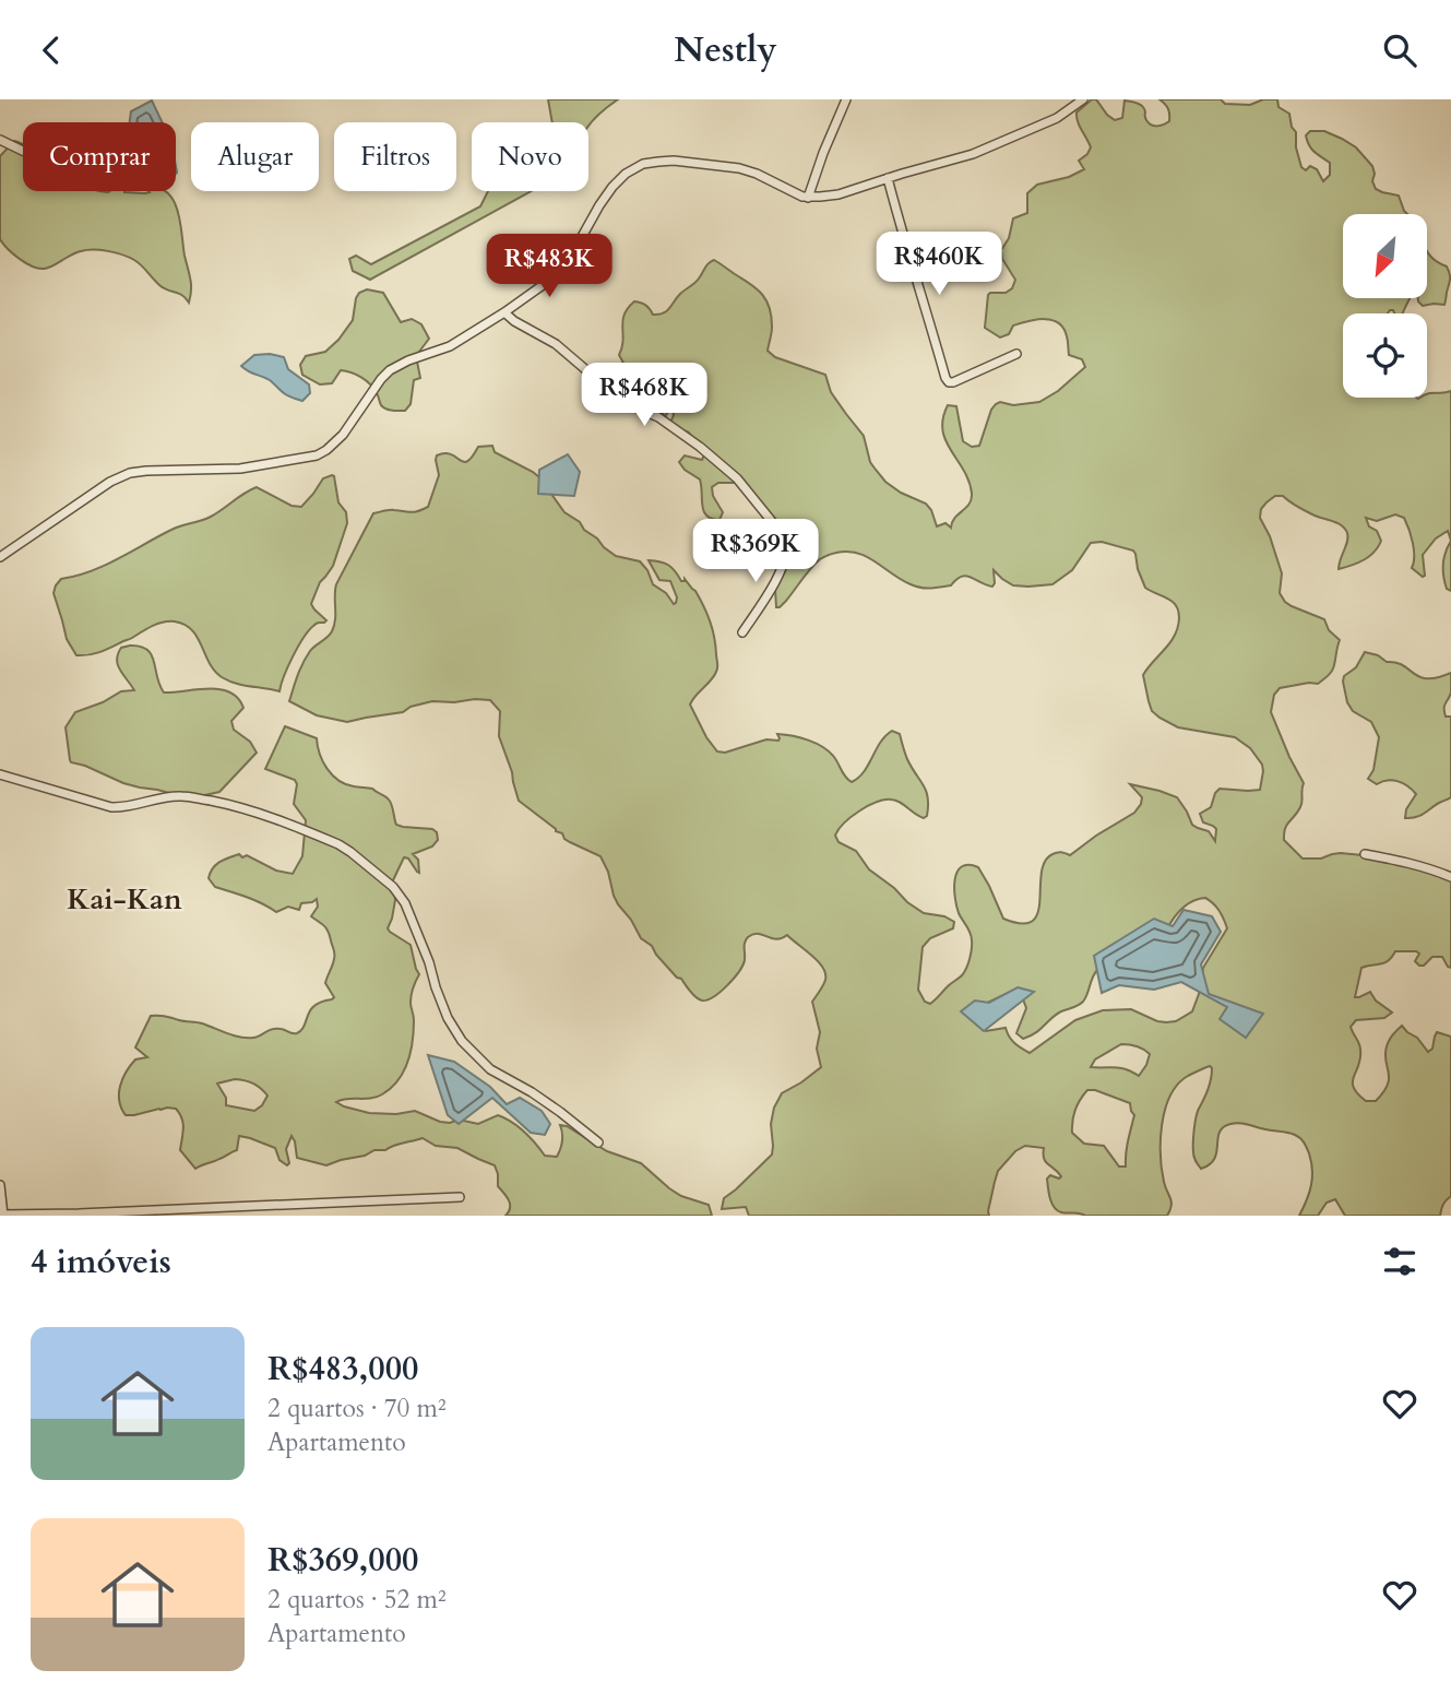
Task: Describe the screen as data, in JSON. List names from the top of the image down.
{
  "districts": ["Kai-Kan"],
  "north": "bottom left",
  "page": {
    "header": "Nestly",
    "chip": [
      "Comprar",
      "Alugar",
      "Filtros",
      "Novo"
    ],
    "price": [
      "R$460K",
      "R$483K",
      "R$468K",
      "R$369K"
    ],
    "heading": "4 imóveis",
    "list": [
      {
        "name": "R$483,000",
        "note": "2 quartos · 70 m² · Apartamento"
      },
      {
        "name": "R$369,000",
        "note": "2 quartos · 52 m² · Apartamento"
      }
    ]
  }
}
